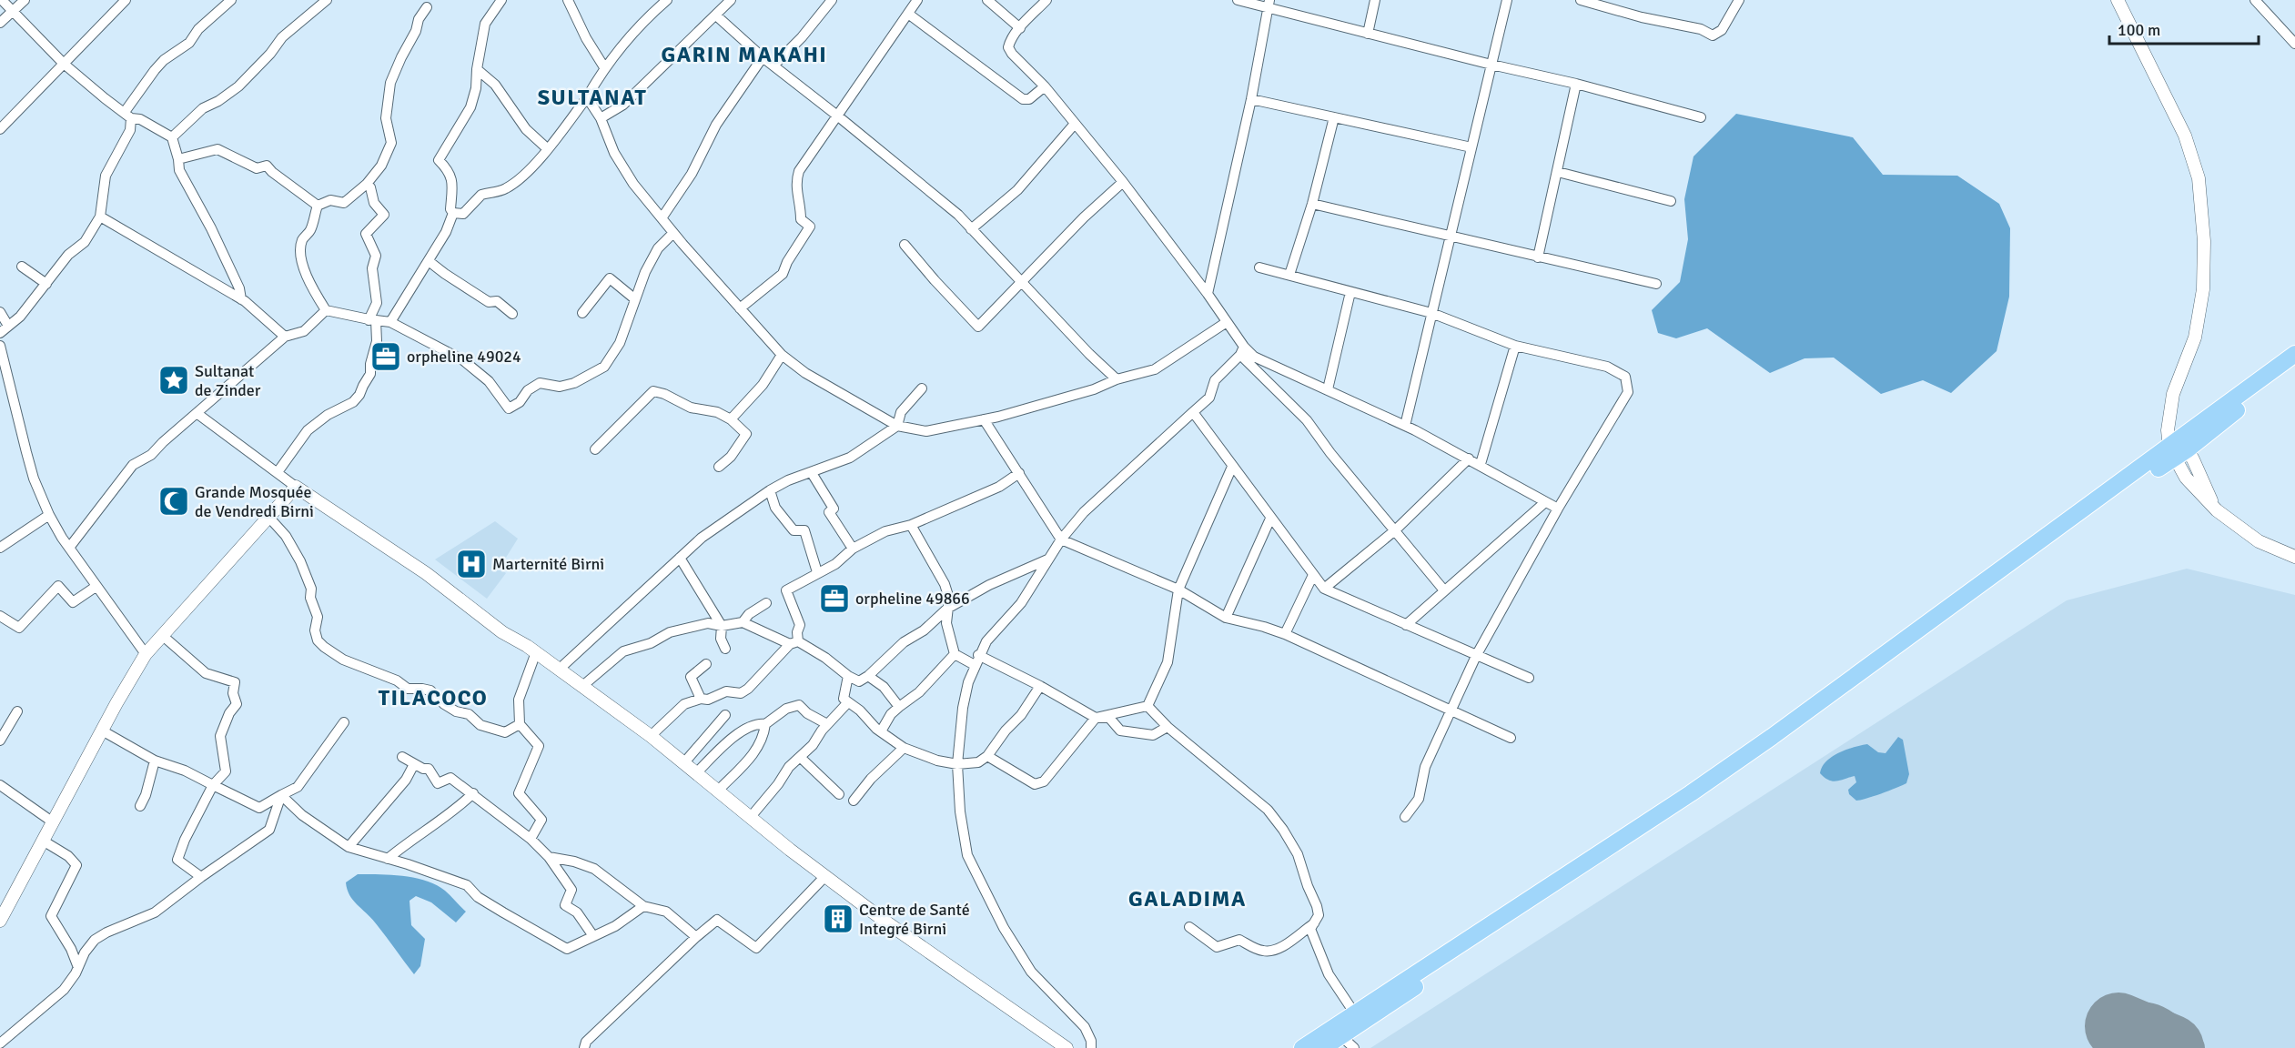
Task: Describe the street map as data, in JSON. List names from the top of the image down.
{
  "districts": [
    "GARIN MAKAHI",
    "SULTANAT",
    "TILACOCO",
    "GALADIMA"
  ],
  "places": {
    "office": ["orpheline 49024", "orpheline 49866"],
    "place": ["Sultanat de Zinder"],
    "mosque": ["Grande Mosquée de Vendredi Birni"],
    "hospital": ["Marternité Birni"],
    "building": ["Centre de Santé Integré Birni"]
  },
  "scale_bar": "100 m"
}
